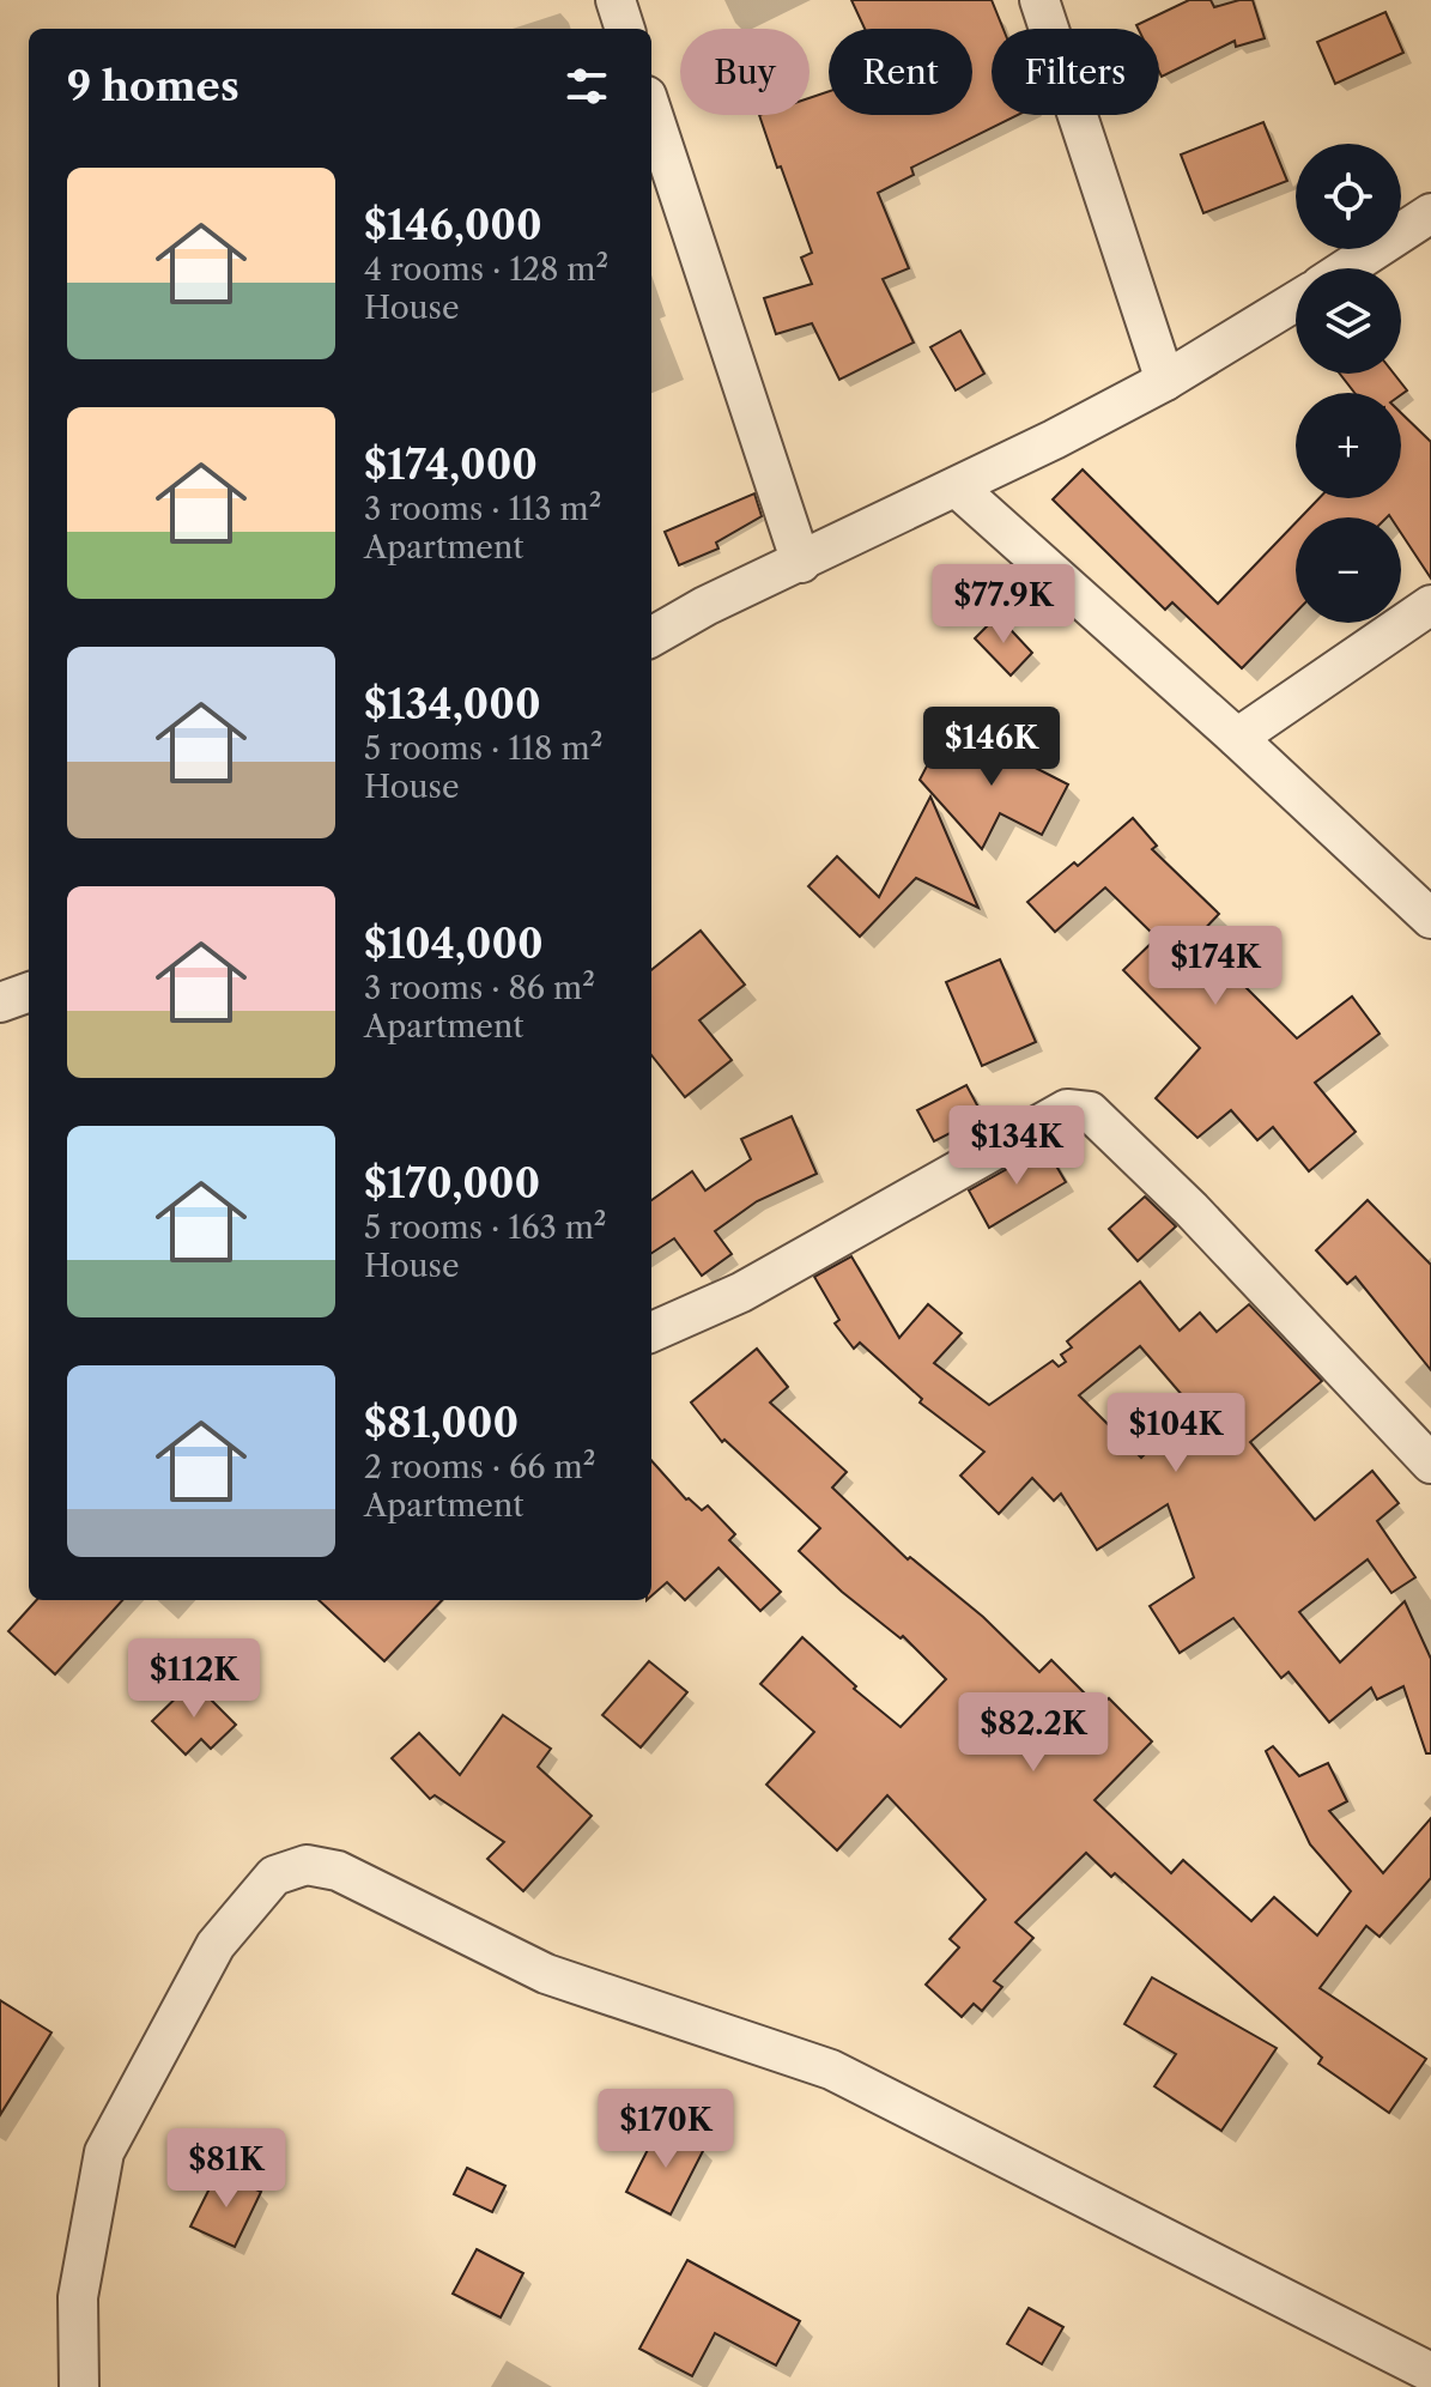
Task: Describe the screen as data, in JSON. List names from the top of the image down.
{
  "page": {
    "chip": ["Buy", "Rent", "Filters"],
    "heading": "9 homes",
    "map_buttons": ["+", "−"],
    "list": [
      {
        "name": "$146,000",
        "note": "4 rooms · 128 m² · House"
      },
      {
        "name": "$174,000",
        "note": "3 rooms · 113 m² · Apartment"
      },
      {
        "name": "$134,000",
        "note": "5 rooms · 118 m² · House"
      },
      {
        "name": "$104,000",
        "note": "3 rooms · 86 m² · Apartment"
      },
      {
        "name": "$170,000",
        "note": "5 rooms · 163 m² · House"
      },
      {
        "name": "$81,000",
        "note": "2 rooms · 66 m² · Apartment"
      }
    ],
    "price": [
      "$77.9K",
      "$146K",
      "$174K",
      "$134K",
      "$104K",
      "$112K",
      "$82.2K",
      "$170K",
      "$81K"
    ]
  }
}
